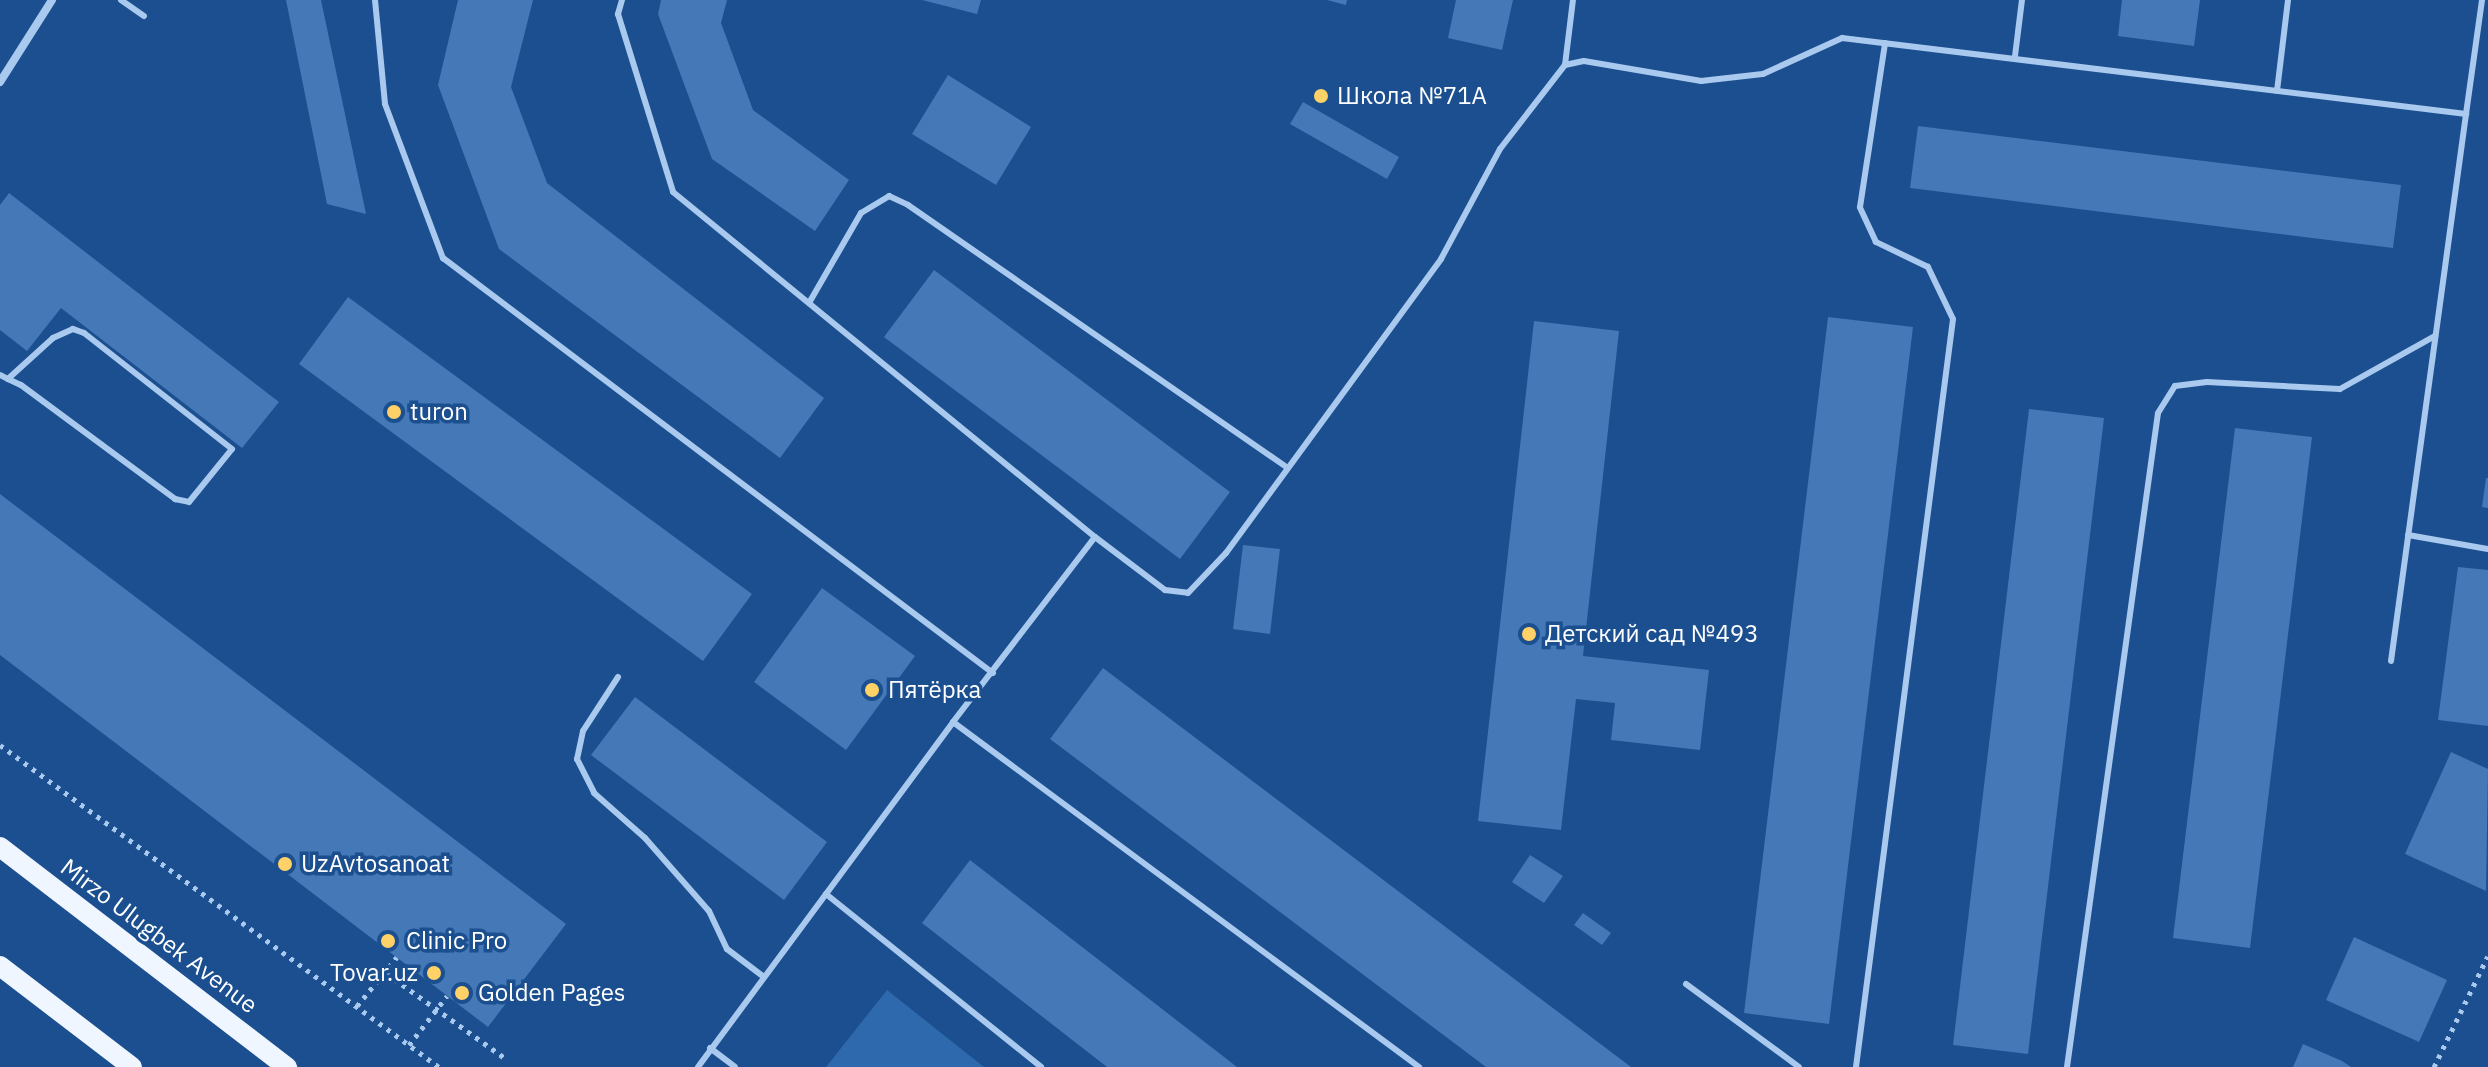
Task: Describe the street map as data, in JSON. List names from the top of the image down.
{
  "streets": {
    "main road": ["Mirzo Ulugbek Avenue"]
  },
  "places": [
    "Школа №71А",
    "turon",
    "Детский сад №493",
    "Пятёрка",
    "UzAvtosanoat",
    "Clinic Pro",
    "Tovar.uz",
    "Golden Pages"
  ]
}
